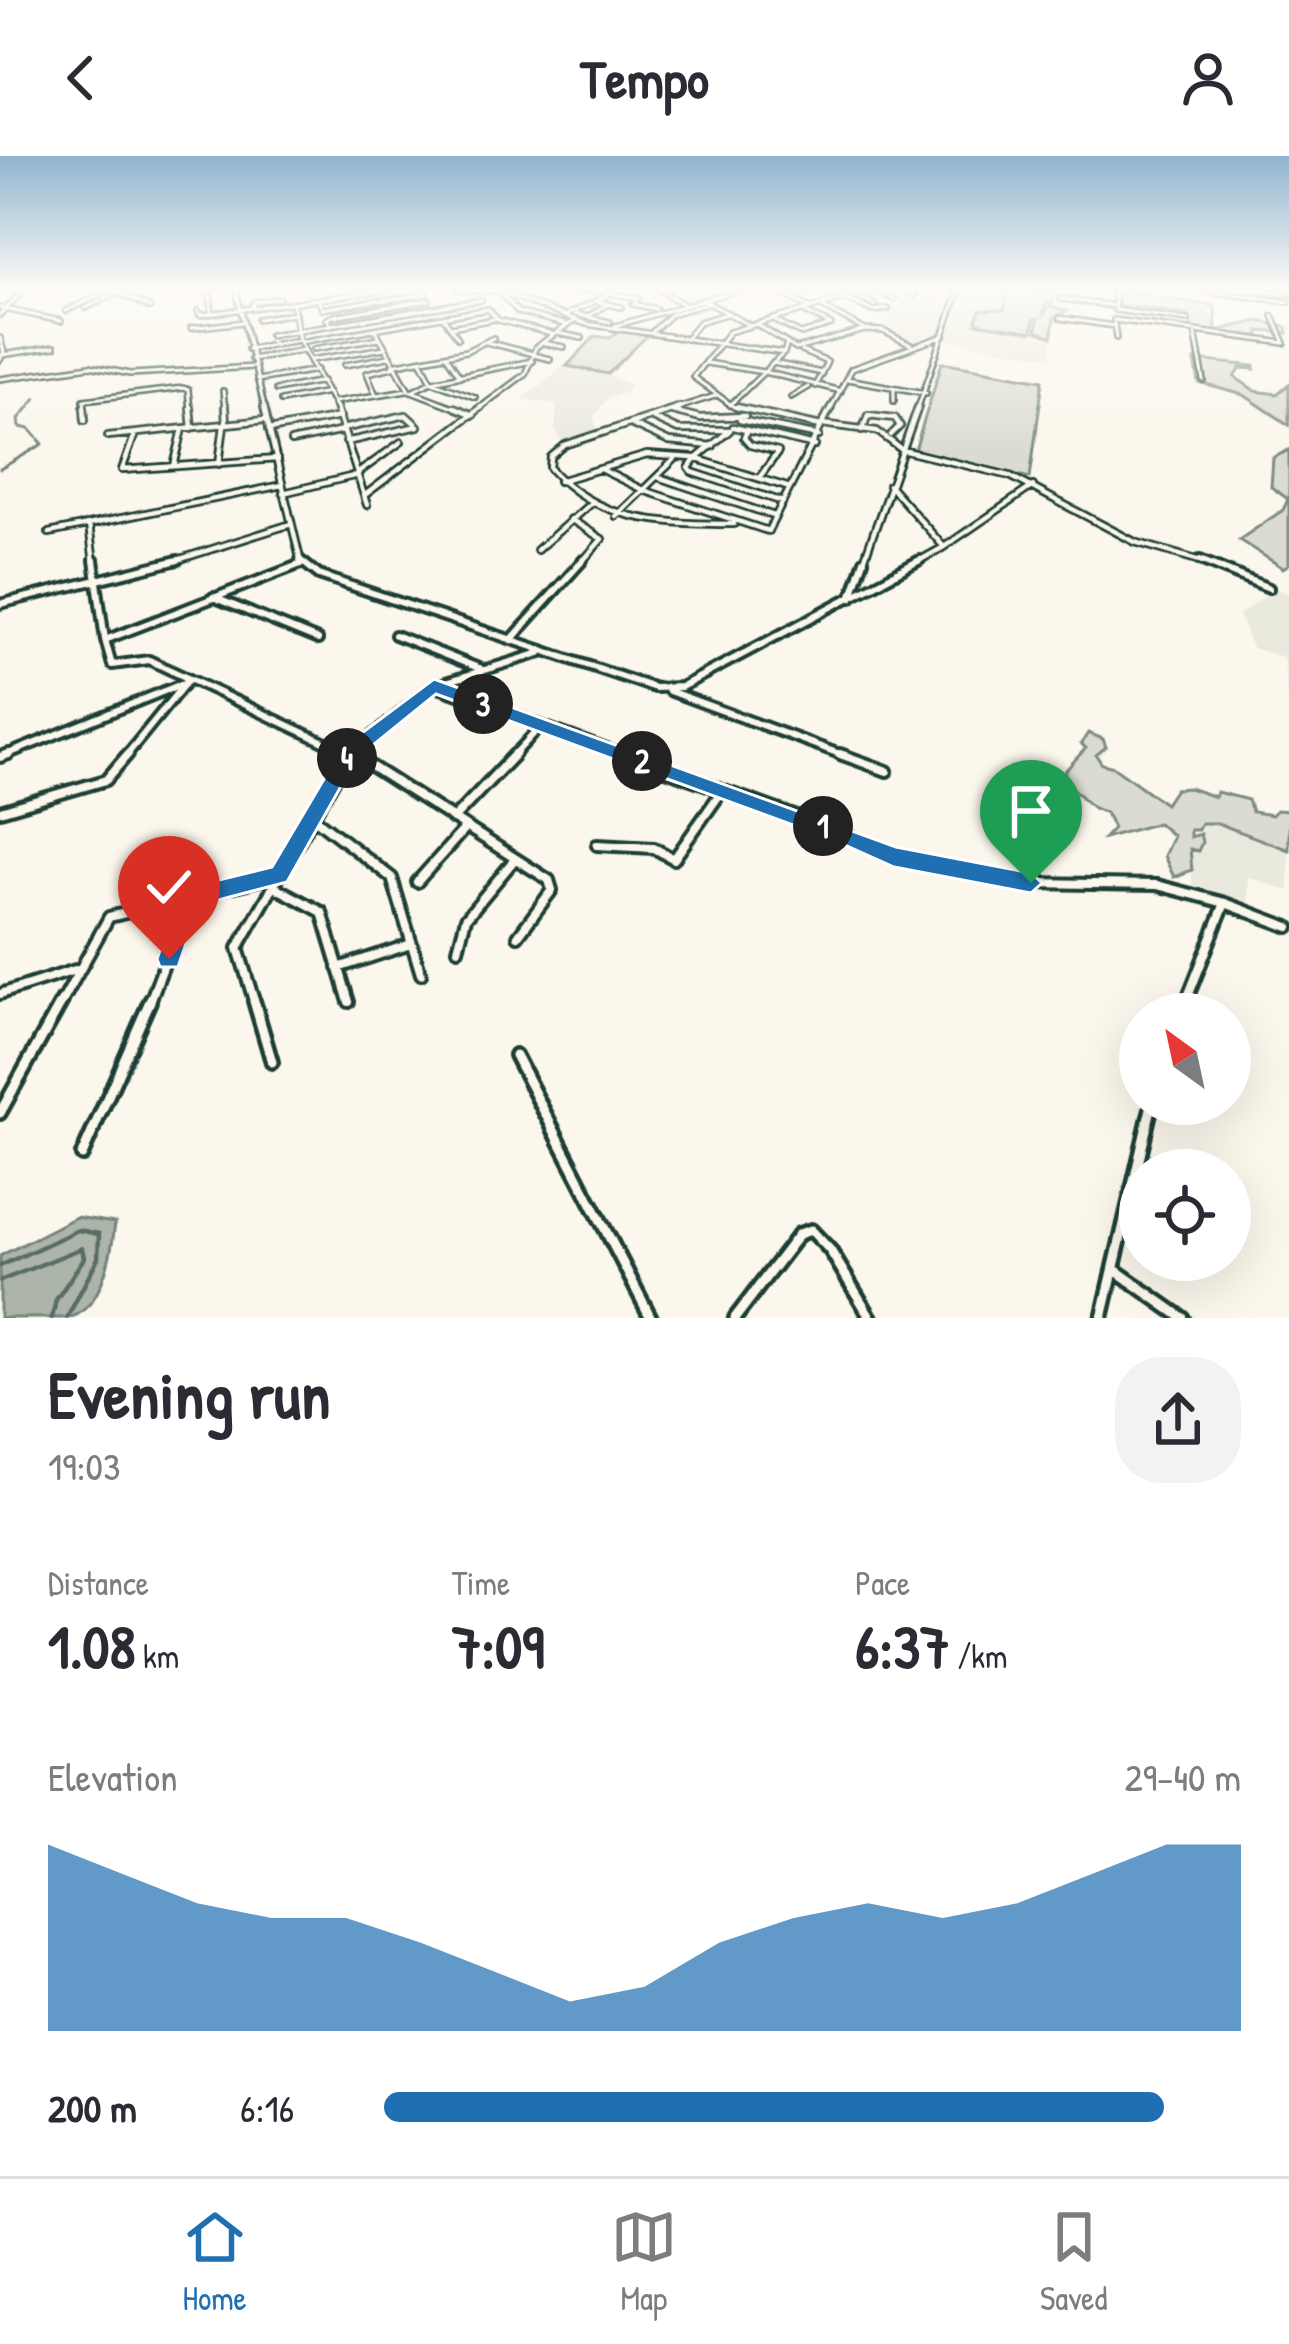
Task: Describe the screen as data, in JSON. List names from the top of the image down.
{
  "north": "top left",
  "page": {
    "header": "Tempo",
    "pins": [
      "3",
      "4",
      "2",
      "1"
    ],
    "heading": ["Evening run", "19:03"],
    "stats": [
      ["Distance", "1.08 km"],
      ["Time", "7:09"],
      ["Pace", "6:37 /km"]
    ],
    "chart": ["Elevation", "29–40 m"],
    "list": [
      {
        "name": "200 m",
        "note": "6:16"
      }
    ],
    "tabs": ["Home", "Map", "Saved"]
  }
}
